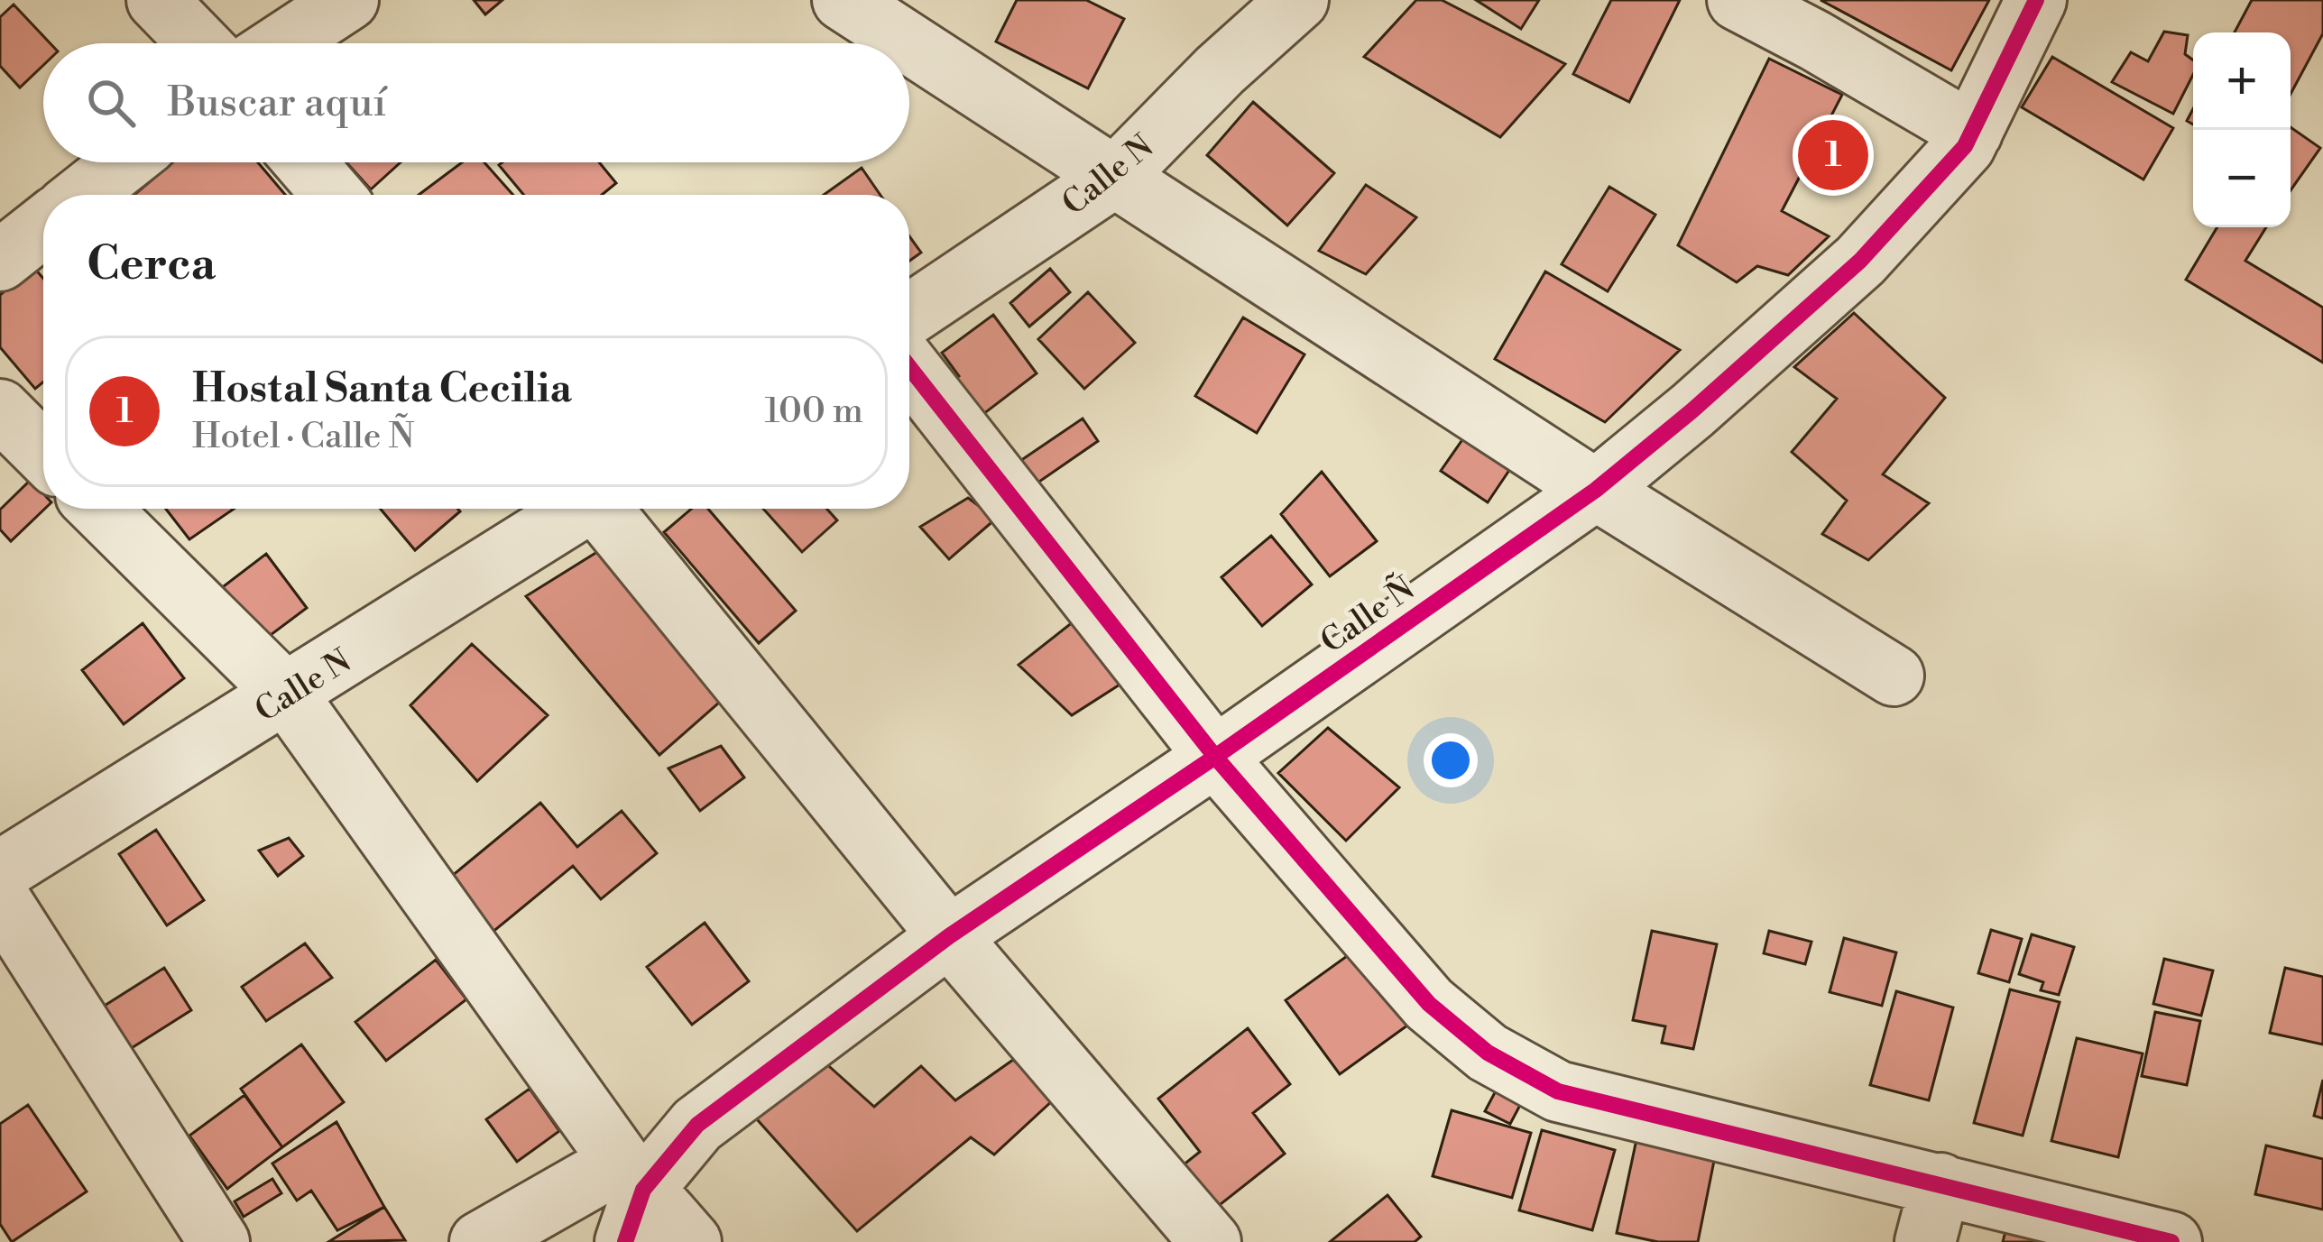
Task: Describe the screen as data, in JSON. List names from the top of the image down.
{
  "streets": {
    "street": ["Calle N", "Calle Ñ"]
  },
  "page": {
    "map_buttons": ["+", "−"],
    "search": "Buscar aquí",
    "pins": "1",
    "heading": "Cerca",
    "list": [
      {
        "mark": "1",
        "name": "Hostal Santa Cecilia",
        "note": "Hotel · Calle Ñ",
        "value": "100 m"
      }
    ]
  }
}
